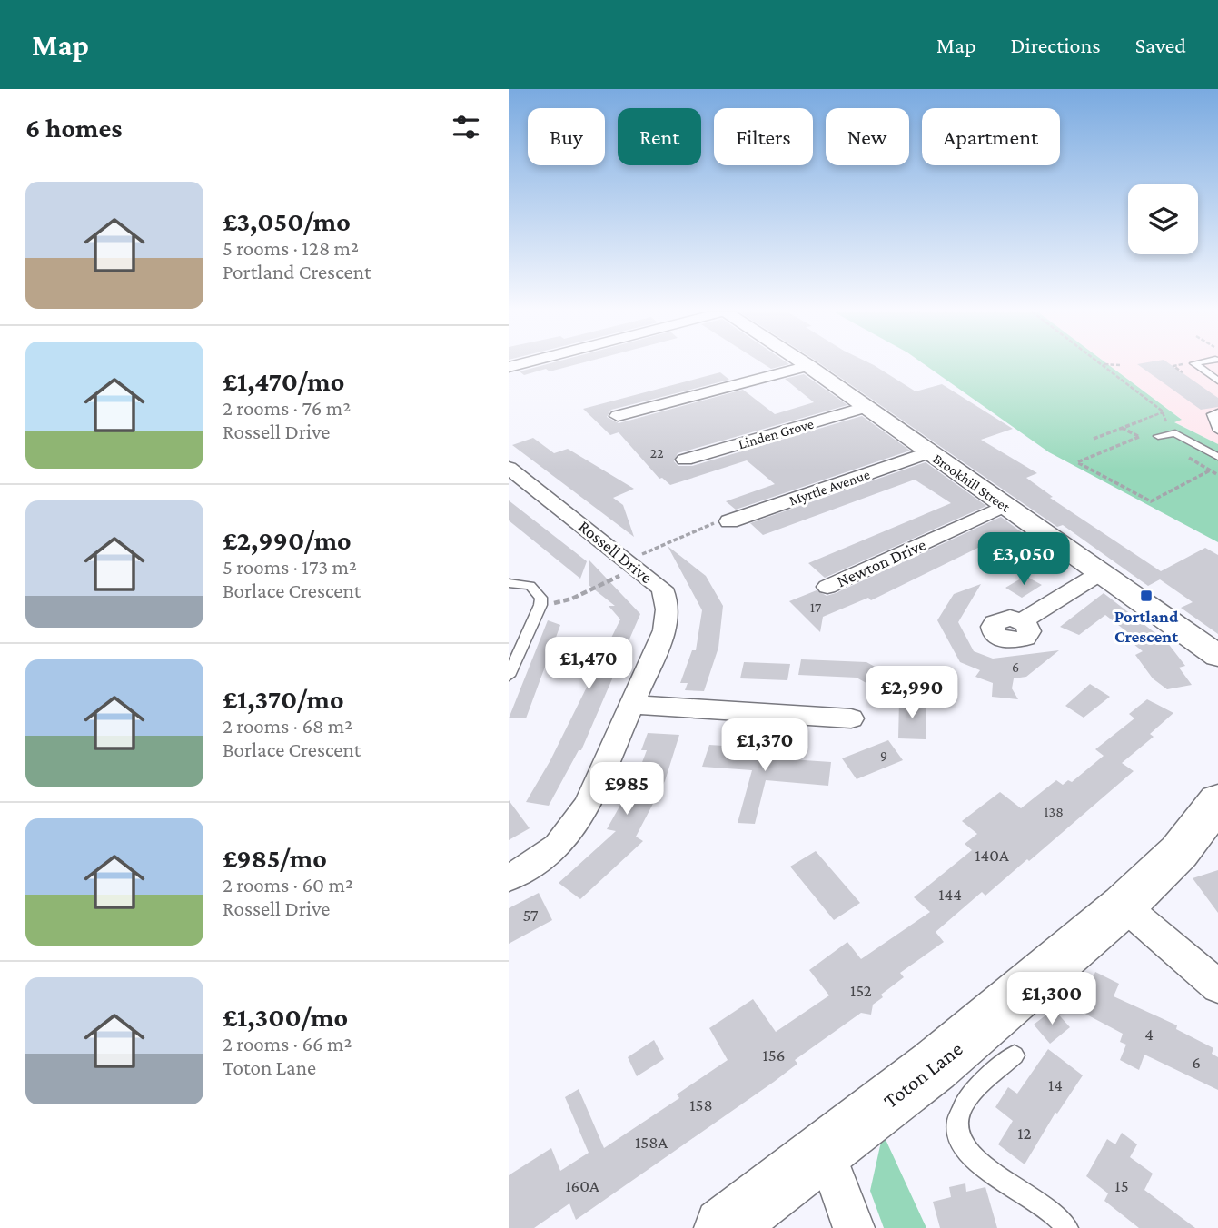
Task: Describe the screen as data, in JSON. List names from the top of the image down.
{
  "streets": {
    "main road": ["Toton Lane"],
    "street": [
      "Linden Grove",
      "Brookhill Street",
      "Myrtle Avenue",
      "Rossell Drive",
      "Newton Drive"
    ]
  },
  "crossings": [
    ["Linden Grove", "Brookhill Street"],
    ["Brookhill Street", "Myrtle Avenue"],
    ["Brookhill Street", "Newton Drive"]
  ],
  "places": {
    "transit": ["Portland Crescent"]
  },
  "house_numbers": [
    "22",
    "17",
    "6",
    "9",
    "138",
    "140A",
    "144",
    "57",
    "152",
    "4",
    "156",
    "6",
    "14",
    "158",
    "12",
    "158A",
    "160A",
    "15"
  ],
  "page": {
    "header": "Map",
    "nav": ["Map", "Directions", "Saved"],
    "heading": "6 homes",
    "chip": [
      "Buy",
      "Rent",
      "Filters",
      "New",
      "Apartment"
    ],
    "list": [
      {
        "name": "£3,050/mo",
        "note": "5 rooms · 128 m² · Portland Crescent"
      },
      {
        "name": "£1,470/mo",
        "note": "2 rooms · 76 m² · Rossell Drive"
      },
      {
        "name": "£2,990/mo",
        "note": "5 rooms · 173 m² · Borlace Crescent"
      },
      {
        "name": "£1,370/mo",
        "note": "2 rooms · 68 m² · Borlace Crescent"
      },
      {
        "name": "£985/mo",
        "note": "2 rooms · 60 m² · Rossell Drive"
      },
      {
        "name": "£1,300/mo",
        "note": "2 rooms · 66 m² · Toton Lane"
      }
    ],
    "price": [
      "£3,050",
      "£1,470",
      "£2,990",
      "£1,370",
      "£985",
      "£1,300"
    ]
  }
}
